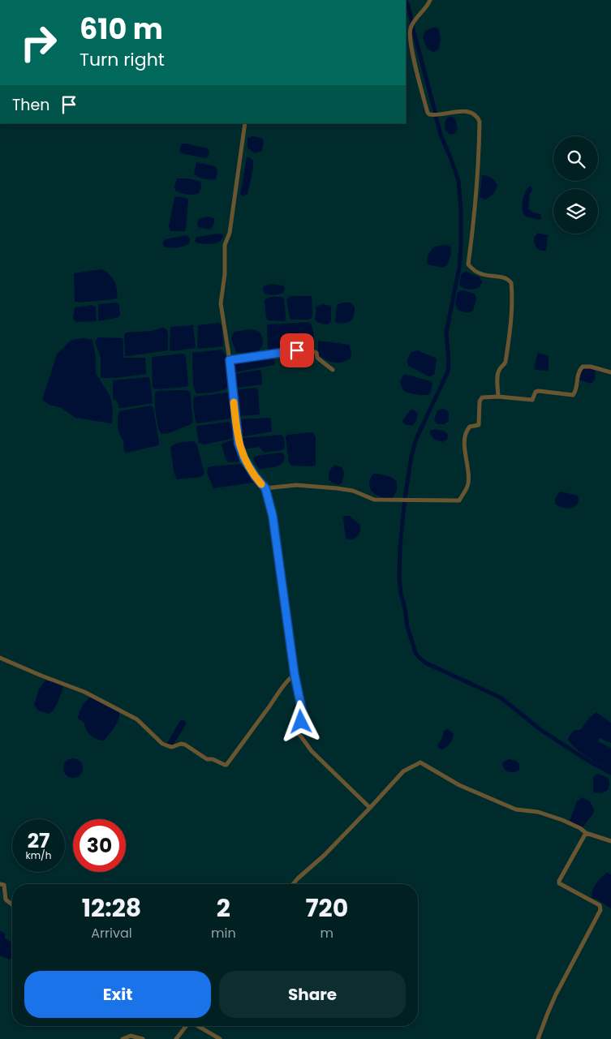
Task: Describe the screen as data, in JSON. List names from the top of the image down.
{
  "page": {
    "turn": ["610 m", "Turn right"],
    "then": "Then",
    "speed": "27 km/h",
    "limit": "30",
    "eta": [
      "12:28",
      "Arrival",
      "2",
      "min",
      "720",
      "m"
    ],
    "buttons": ["Exit", "Share"]
  }
}
